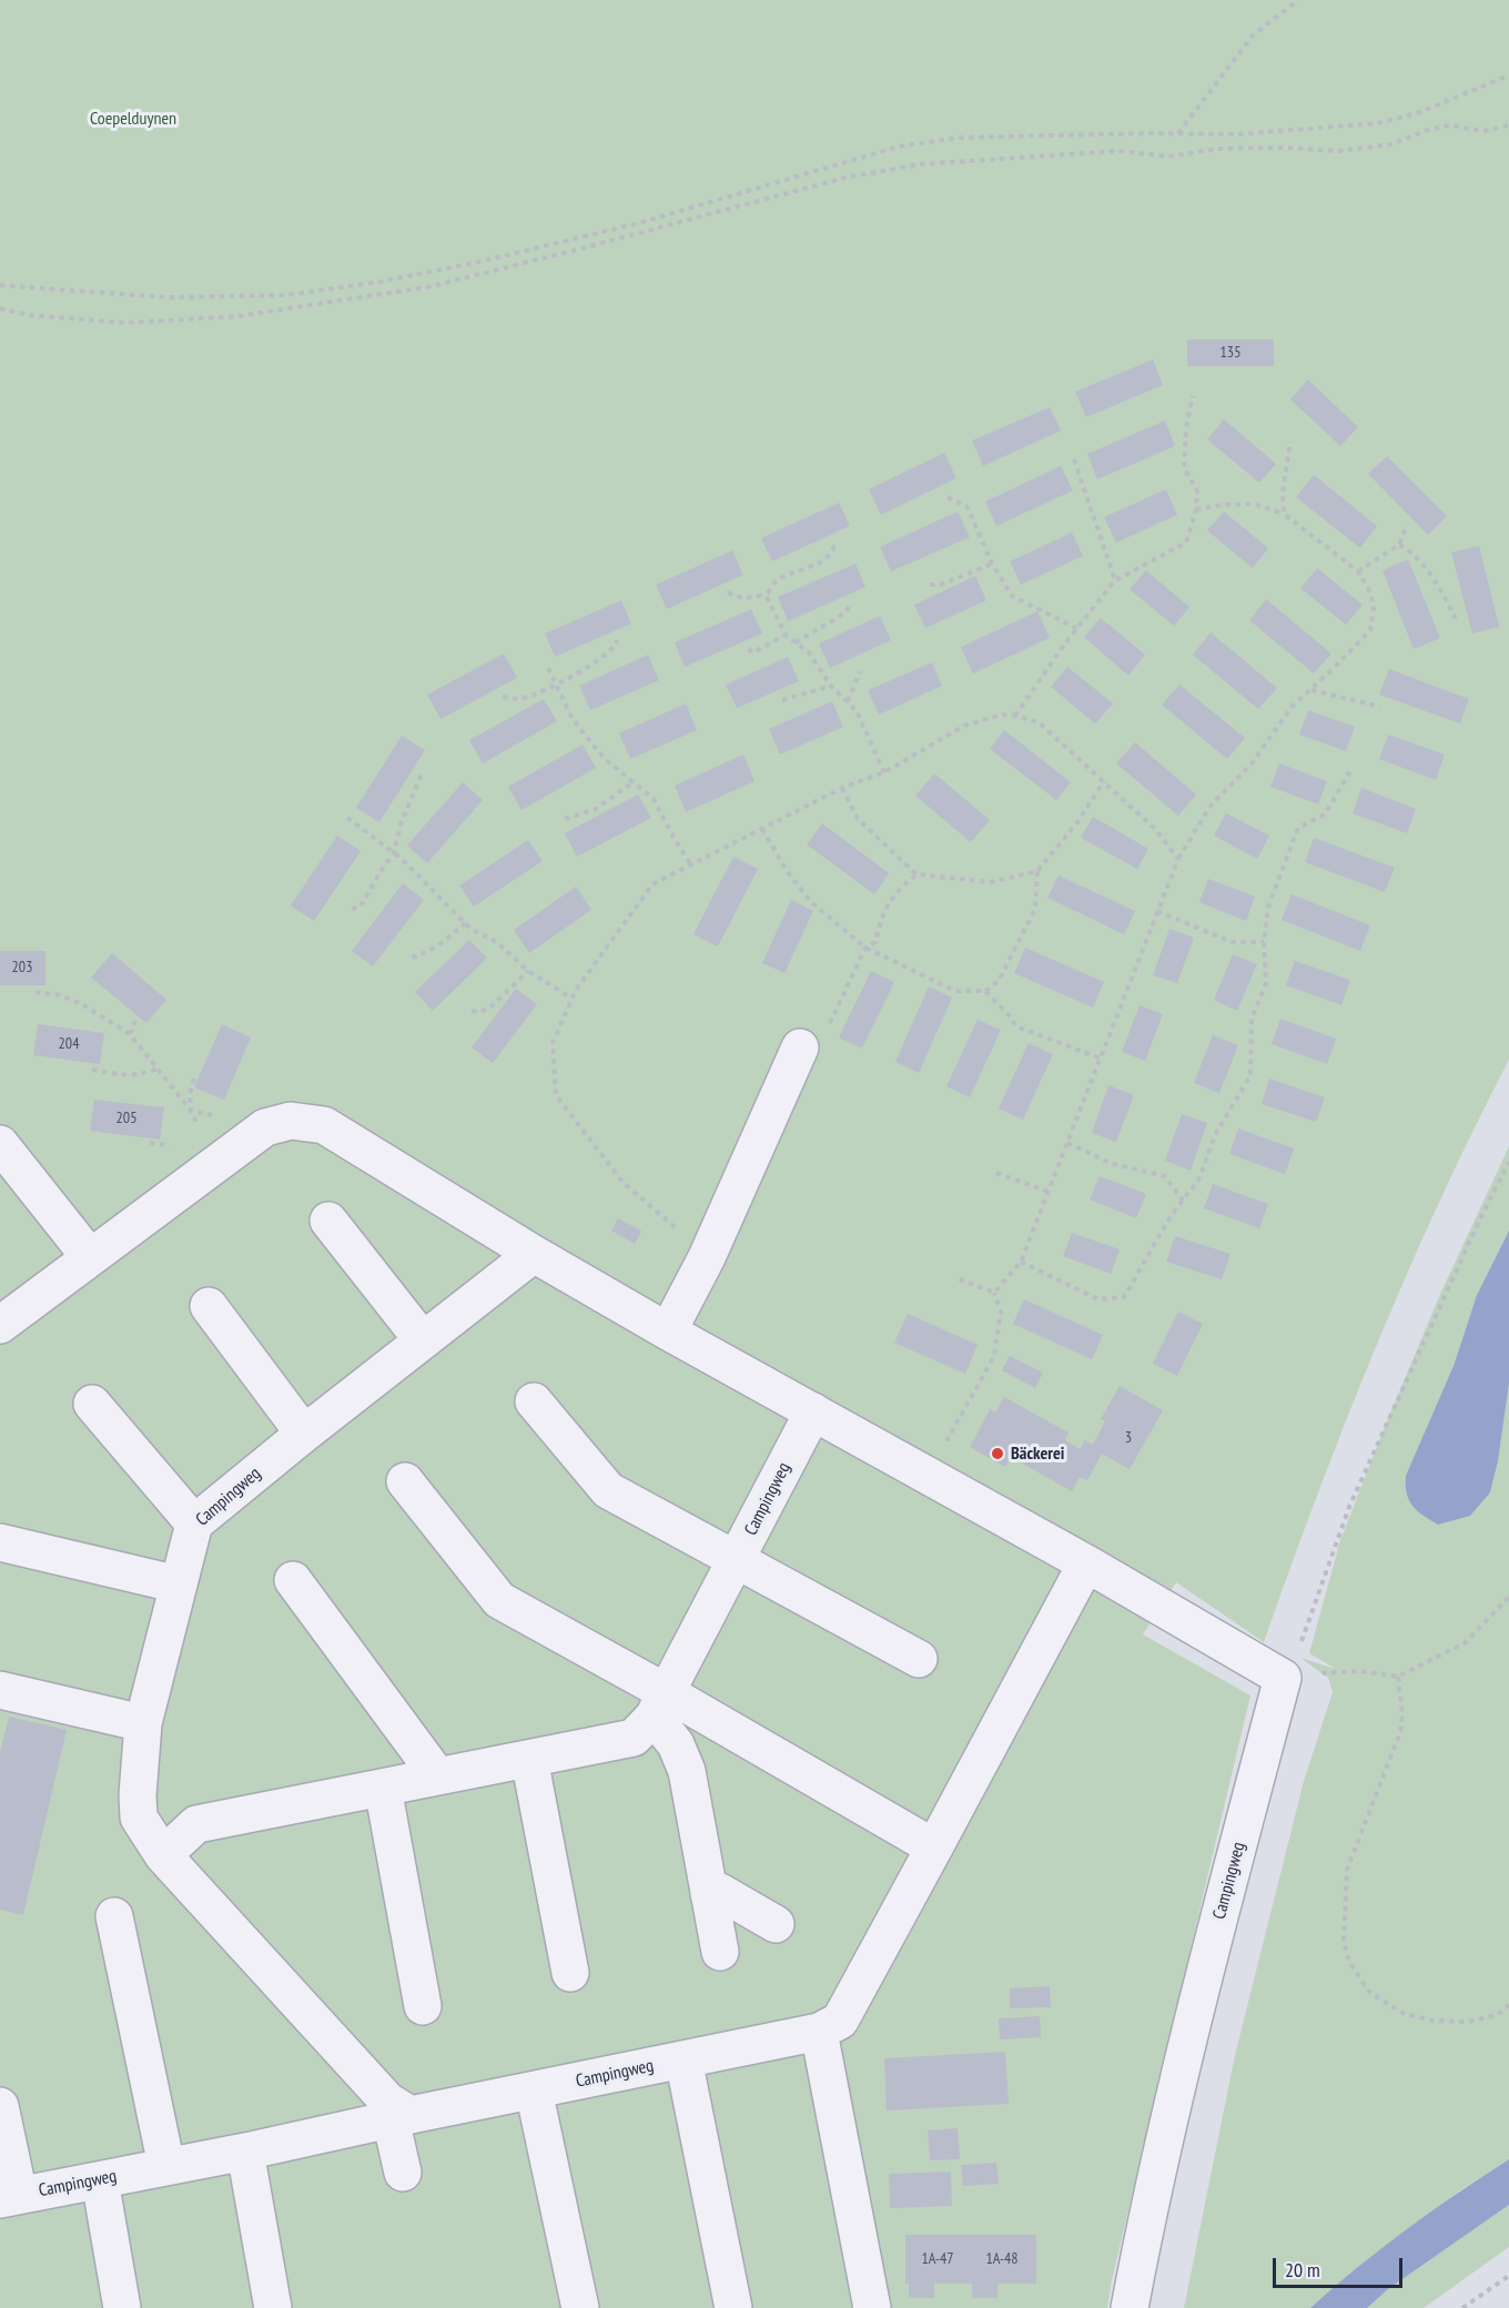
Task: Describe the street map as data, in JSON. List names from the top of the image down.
{
  "streets": {
    "street": ["Campingweg"]
  },
  "parks": ["Coepelduynen"],
  "places": ["Bäckerei"],
  "house_numbers": [
    "135",
    "203",
    "204",
    "205",
    "3",
    "1A-47",
    "1A-48"
  ],
  "scale_bar": "20 m"
}
